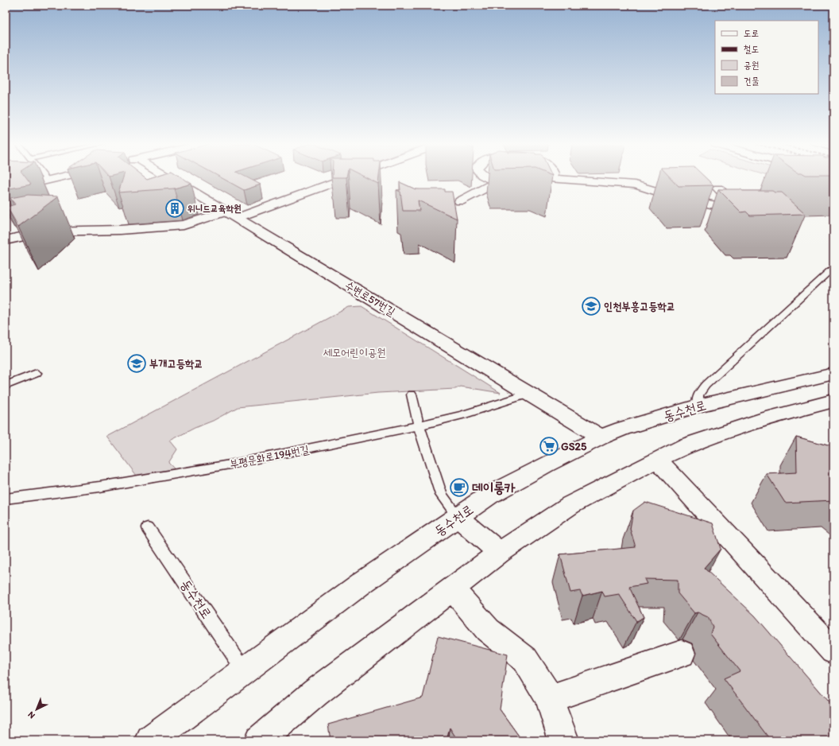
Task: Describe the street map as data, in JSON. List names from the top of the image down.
{
  "streets": {
    "street": ["수변로57번길", "동수천로"],
    "lane": ["부평문화로194번길"]
  },
  "crossings": [
    ["수변로57번길", "동수천로"],
    ["수변로57번길", "부평문화로194번길"]
  ],
  "parks": ["세모어린이공원"],
  "places": {
    "building": ["위니드교육학원"],
    "school or university": ["인천부흥고등학교", "부개고등학교"],
    "supermarket": ["GS25"],
    "cafe": ["데이롱카"]
  },
  "legend": [
    "도로",
    "철도",
    "공원",
    "건물"
  ],
  "north": "bottom left"
}
